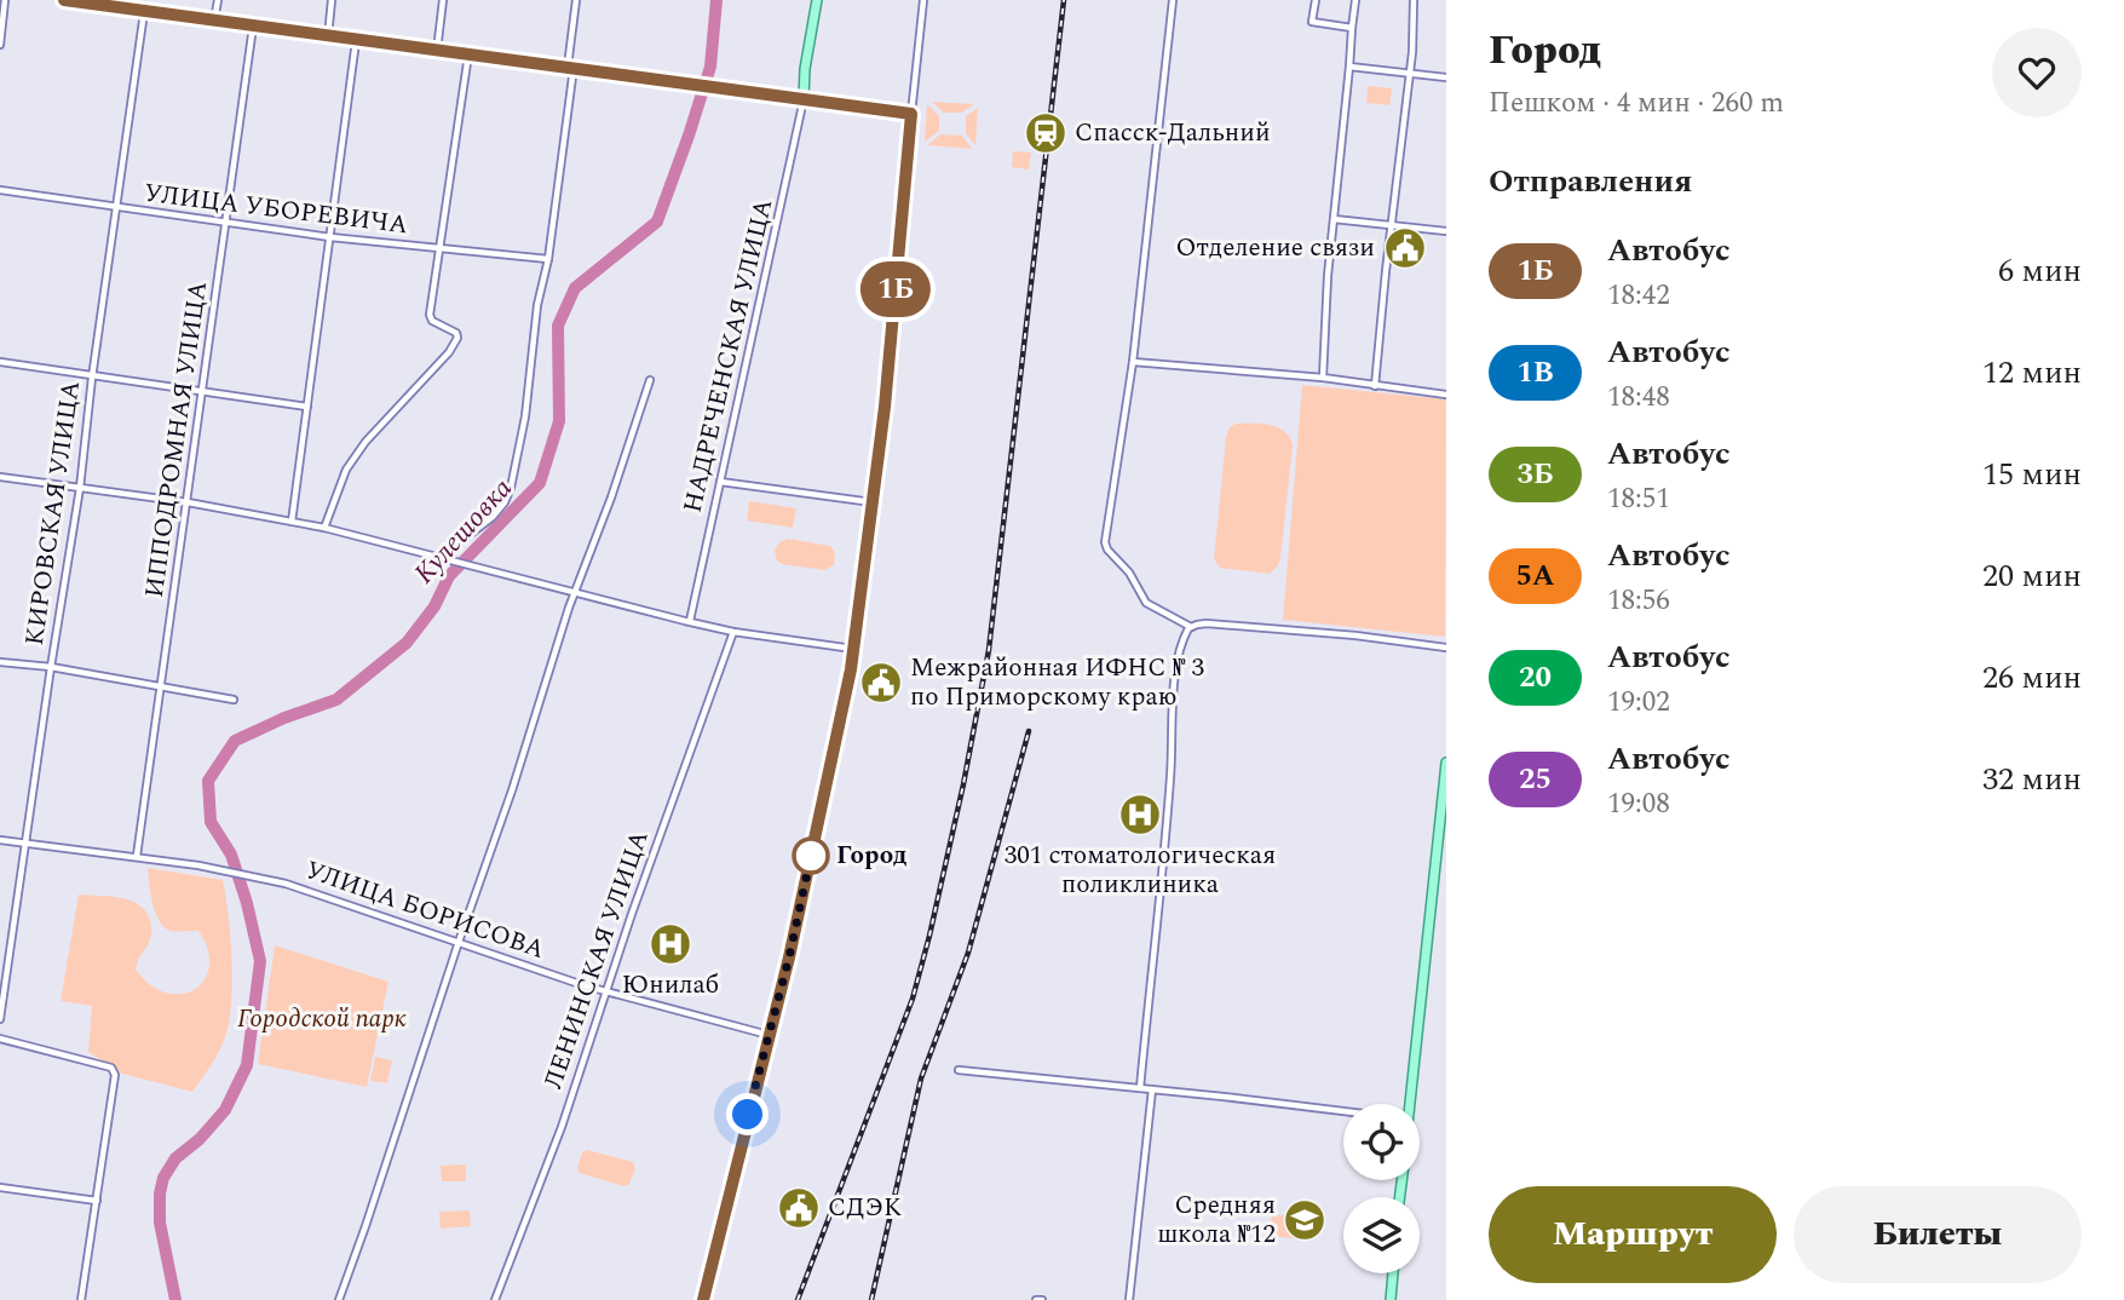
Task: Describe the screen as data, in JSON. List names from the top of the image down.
{
  "streets": {
    "street": [
      "УЛИЦА УБОРЕВИЧА",
      "НАДРЕЧЕНСКАЯ УЛИЦА",
      "ИППОДРОМНАЯ УЛИЦА",
      "КИРОВСКАЯ УЛИЦА",
      "УЛИЦА БОРИСОВА",
      "ЛЕНИНСКАЯ УЛИЦА"
    ]
  },
  "crossings": [
    ["УЛИЦА УБОРЕВИЧА", "ИППОДРОМНАЯ УЛИЦА"],
    ["УЛИЦА УБОРЕВИЧА", "КИРОВСКАЯ УЛИЦА"],
    ["ИППОДРОМНАЯ УЛИЦА", "УЛИЦА БОРИСОВА"],
    ["УЛИЦА БОРИСОВА", "ЛЕНИНСКАЯ УЛИЦА"]
  ],
  "water": ["Кулешовка"],
  "parks": ["Городской парк"],
  "places": {
    "station": ["Спасск-Дальний"],
    "public building": ["Отделение связи", "Межрайонная ИФНС № 3 по Приморскому краю", "СДЭК"],
    "hospital": ["301 стоматологическая поликлиника", "Юнилаб"],
    "other": ["Город"],
    "school or university": ["Средняя школа №12"]
  },
  "lines": ["bus line 1Б"],
  "page": {
    "on_map": "1Б",
    "heading": [
      ["Город", "Пешком · 4 мин · 260 m"],
      "Отправления"
    ],
    "list": [
      {
        "mark": "1Б",
        "name": "Автобус",
        "note": "18:42",
        "value": "6 мин"
      },
      {
        "mark": "1В",
        "name": "Автобус",
        "note": "18:48",
        "value": "12 мин"
      },
      {
        "mark": "3Б",
        "name": "Автобус",
        "note": "18:51",
        "value": "15 мин"
      },
      {
        "mark": "5А",
        "name": "Автобус",
        "note": "18:56",
        "value": "20 мин"
      },
      {
        "mark": "20",
        "name": "Автобус",
        "note": "19:02",
        "value": "26 мин"
      },
      {
        "mark": "25",
        "name": "Автобус",
        "note": "19:08",
        "value": "32 мин"
      }
    ],
    "buttons": ["Маршрут", "Билеты"]
  }
}
